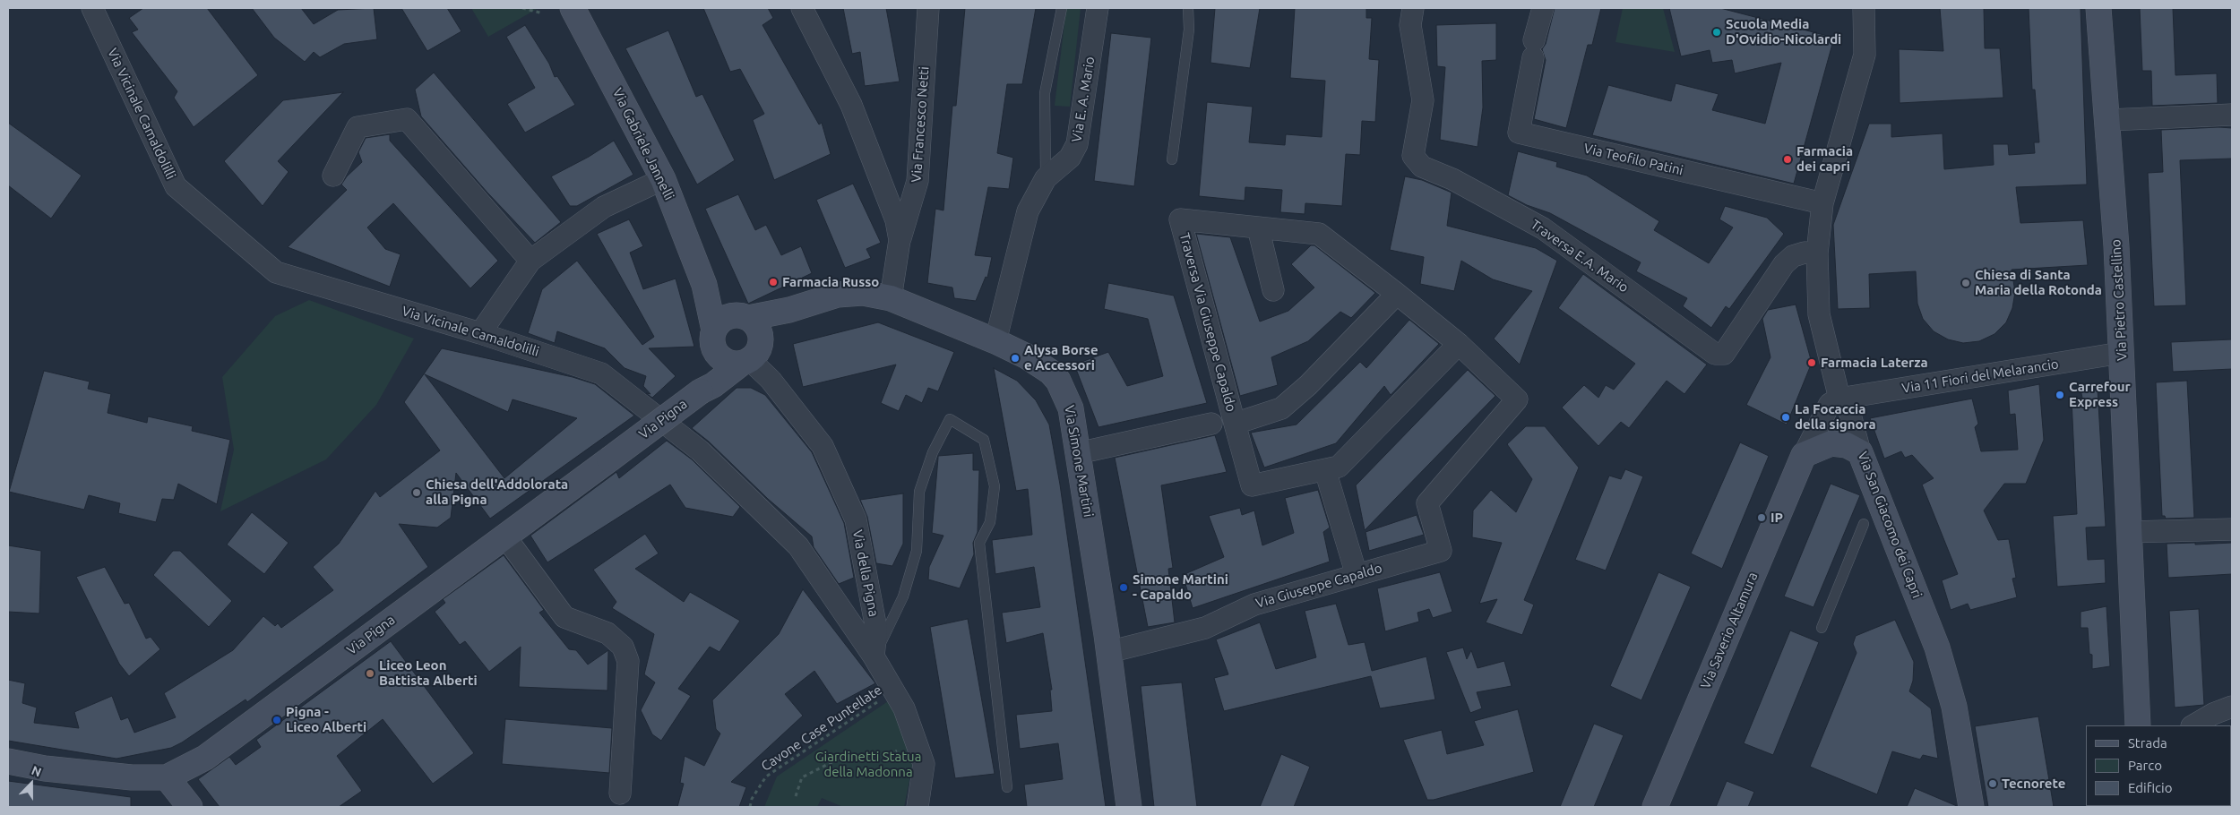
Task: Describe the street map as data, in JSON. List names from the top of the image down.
{
  "streets": {
    "main road": [
      "Via Gabriele Jannelli",
      "Via Pietro Castellino",
      "Via Pigna",
      "Via Simone Martini",
      "Via San Giacomo dei Capri",
      "Via Saverio Altamura"
    ],
    "street": [
      "Via E. A. Mario",
      "Via Vicinale Camaldolilli",
      "Via Francesco Netti",
      "Via Teofilo Patini",
      "Traversa E.A. Mario",
      "Traversa Via Giuseppe Capaldo",
      "Via 11 Fiori del Melarancio",
      "Via della Pigna",
      "Via Giuseppe Capaldo"
    ],
    "path": ["Cavone Case Puntellate"]
  },
  "crossings": [
    ["Via E. A. Mario", "Via Simone Martini"],
    ["Via Vicinale Camaldolilli", "Via della Pigna"],
    ["Via Gabriele Jannelli", "Via Pigna"],
    ["Via Gabriele Jannelli", "Via Simone Martini"],
    ["Via Teofilo Patini", "Via San Giacomo dei Capri"],
    ["Traversa E.A. Mario", "Via San Giacomo dei Capri"],
    ["Via Pietro Castellino", "Via 11 Fiori del Melarancio"],
    ["Traversa Via Giuseppe Capaldo", "Via Giuseppe Capaldo"],
    ["Via 11 Fiori del Melarancio", "Via San Giacomo dei Capri"],
    ["Via 11 Fiori del Melarancio", "Via Saverio Altamura"],
    ["Via Pigna", "Via Simone Martini"],
    ["Via Pigna", "Via della Pigna"],
    ["Via Simone Martini", "Via della Pigna"],
    ["Via Simone Martini", "Via Giuseppe Capaldo"],
    ["Via San Giacomo dei Capri", "Via Saverio Altamura"]
  ],
  "parks": ["Giardinetti Statua della Madonna"],
  "places": [
    "Scuola Media D'Ovidio-Nicolardi",
    "Farmacia dei capri",
    "Farmacia Russo",
    "Chiesa di Santa Maria della Rotonda",
    "Alysa Borse e Accessori",
    "Farmacia Laterza",
    "Carrefour Express",
    "La Focaccia della signora",
    "Chiesa dell'Addolorata alla Pigna",
    "IP",
    "Simone Martini - Capaldo",
    "Liceo Leon Battista Alberti",
    "Pigna - Liceo Alberti",
    "Tecnorete"
  ],
  "legend": ["Strada", "Parco", "Edificio"],
  "north": "top"
}
